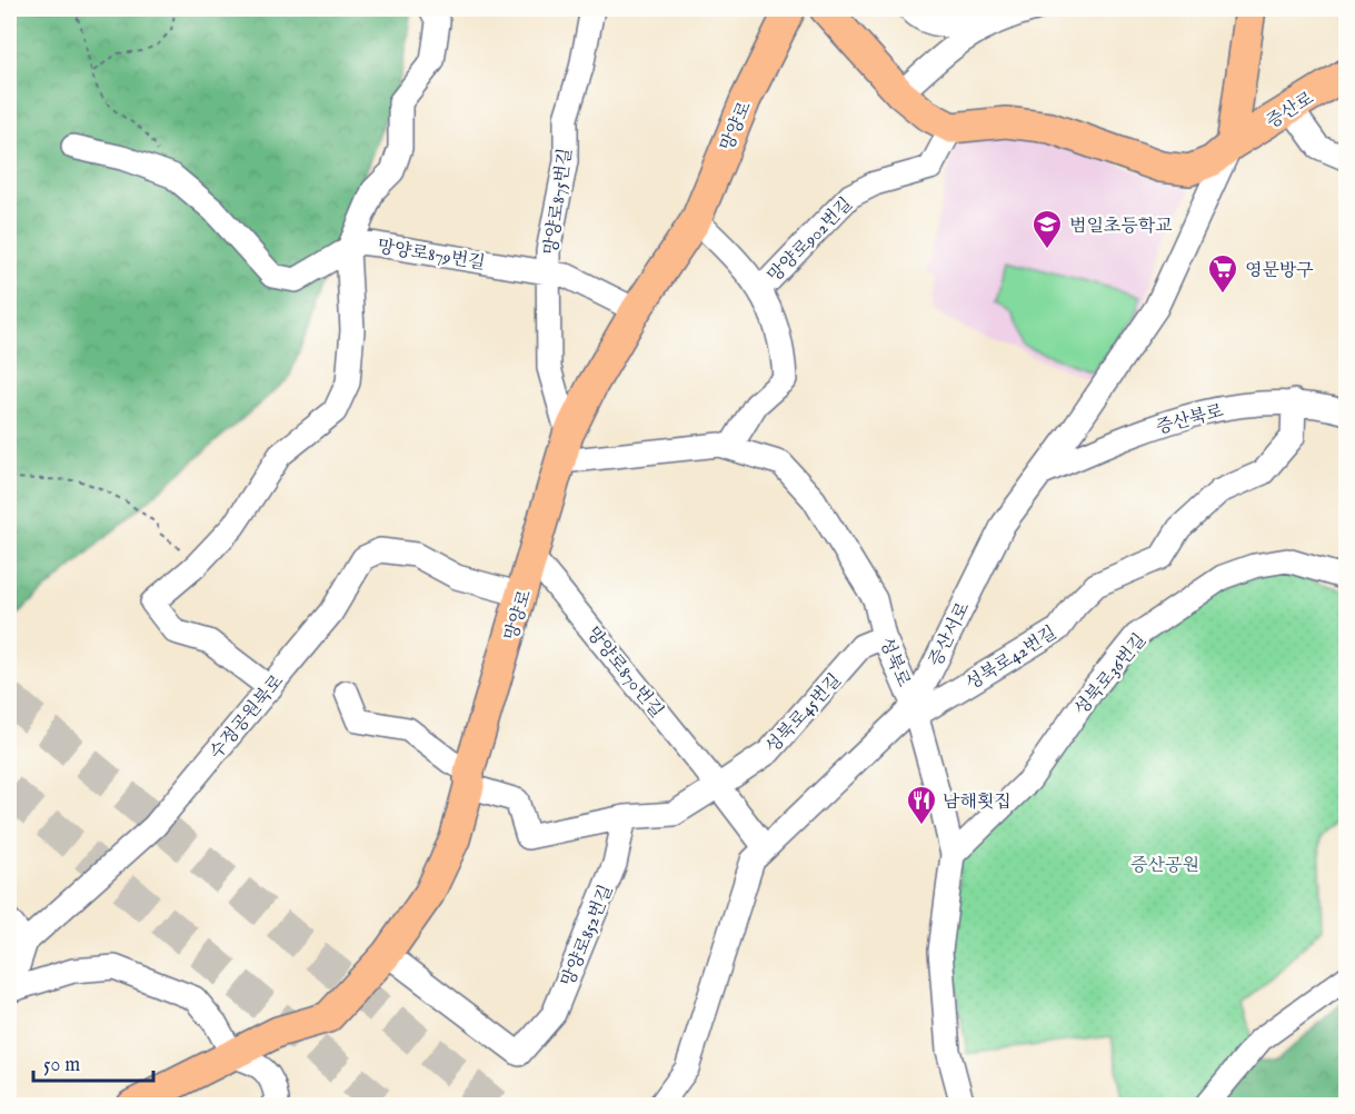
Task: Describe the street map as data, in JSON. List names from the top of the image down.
{
  "streets": {
    "main road": ["증산로", "망양로"],
    "street": [
      "망양로875번길",
      "망양로902번길",
      "망양로879번길",
      "증산북로",
      "증산서로",
      "성북로42번길",
      "성북로",
      "망양로870번길",
      "성북로36번길",
      "성북로45번길",
      "수정공원북로",
      "망양로852번길"
    ]
  },
  "crossings": [
    ["증산로", "증산서로"],
    ["망양로", "망양로875번길"],
    ["망양로", "망양로879번길"],
    ["망양로", "성북로"],
    ["망양로", "망양로870번길"],
    ["망양로", "수정공원북로"],
    ["망양로", "망양로852번길"],
    ["망양로875번길", "망양로879번길"],
    ["망양로875번길", "성북로"],
    ["증산북로", "증산서로"],
    ["증산북로", "성북로42번길"],
    ["증산서로", "성북로42번길"],
    ["증산서로", "성북로"],
    ["성북로42번길", "성북로"],
    ["성북로", "성북로36번길"],
    ["성북로", "성북로45번길"],
    ["망양로870번길", "성북로45번길"]
  ],
  "parks": ["증산공원"],
  "places": {
    "school or university": ["범일초등학교"],
    "supermarket": ["영문방구"],
    "restaurant": ["남해횟집"]
  },
  "scale_bar": "50 m"
}
